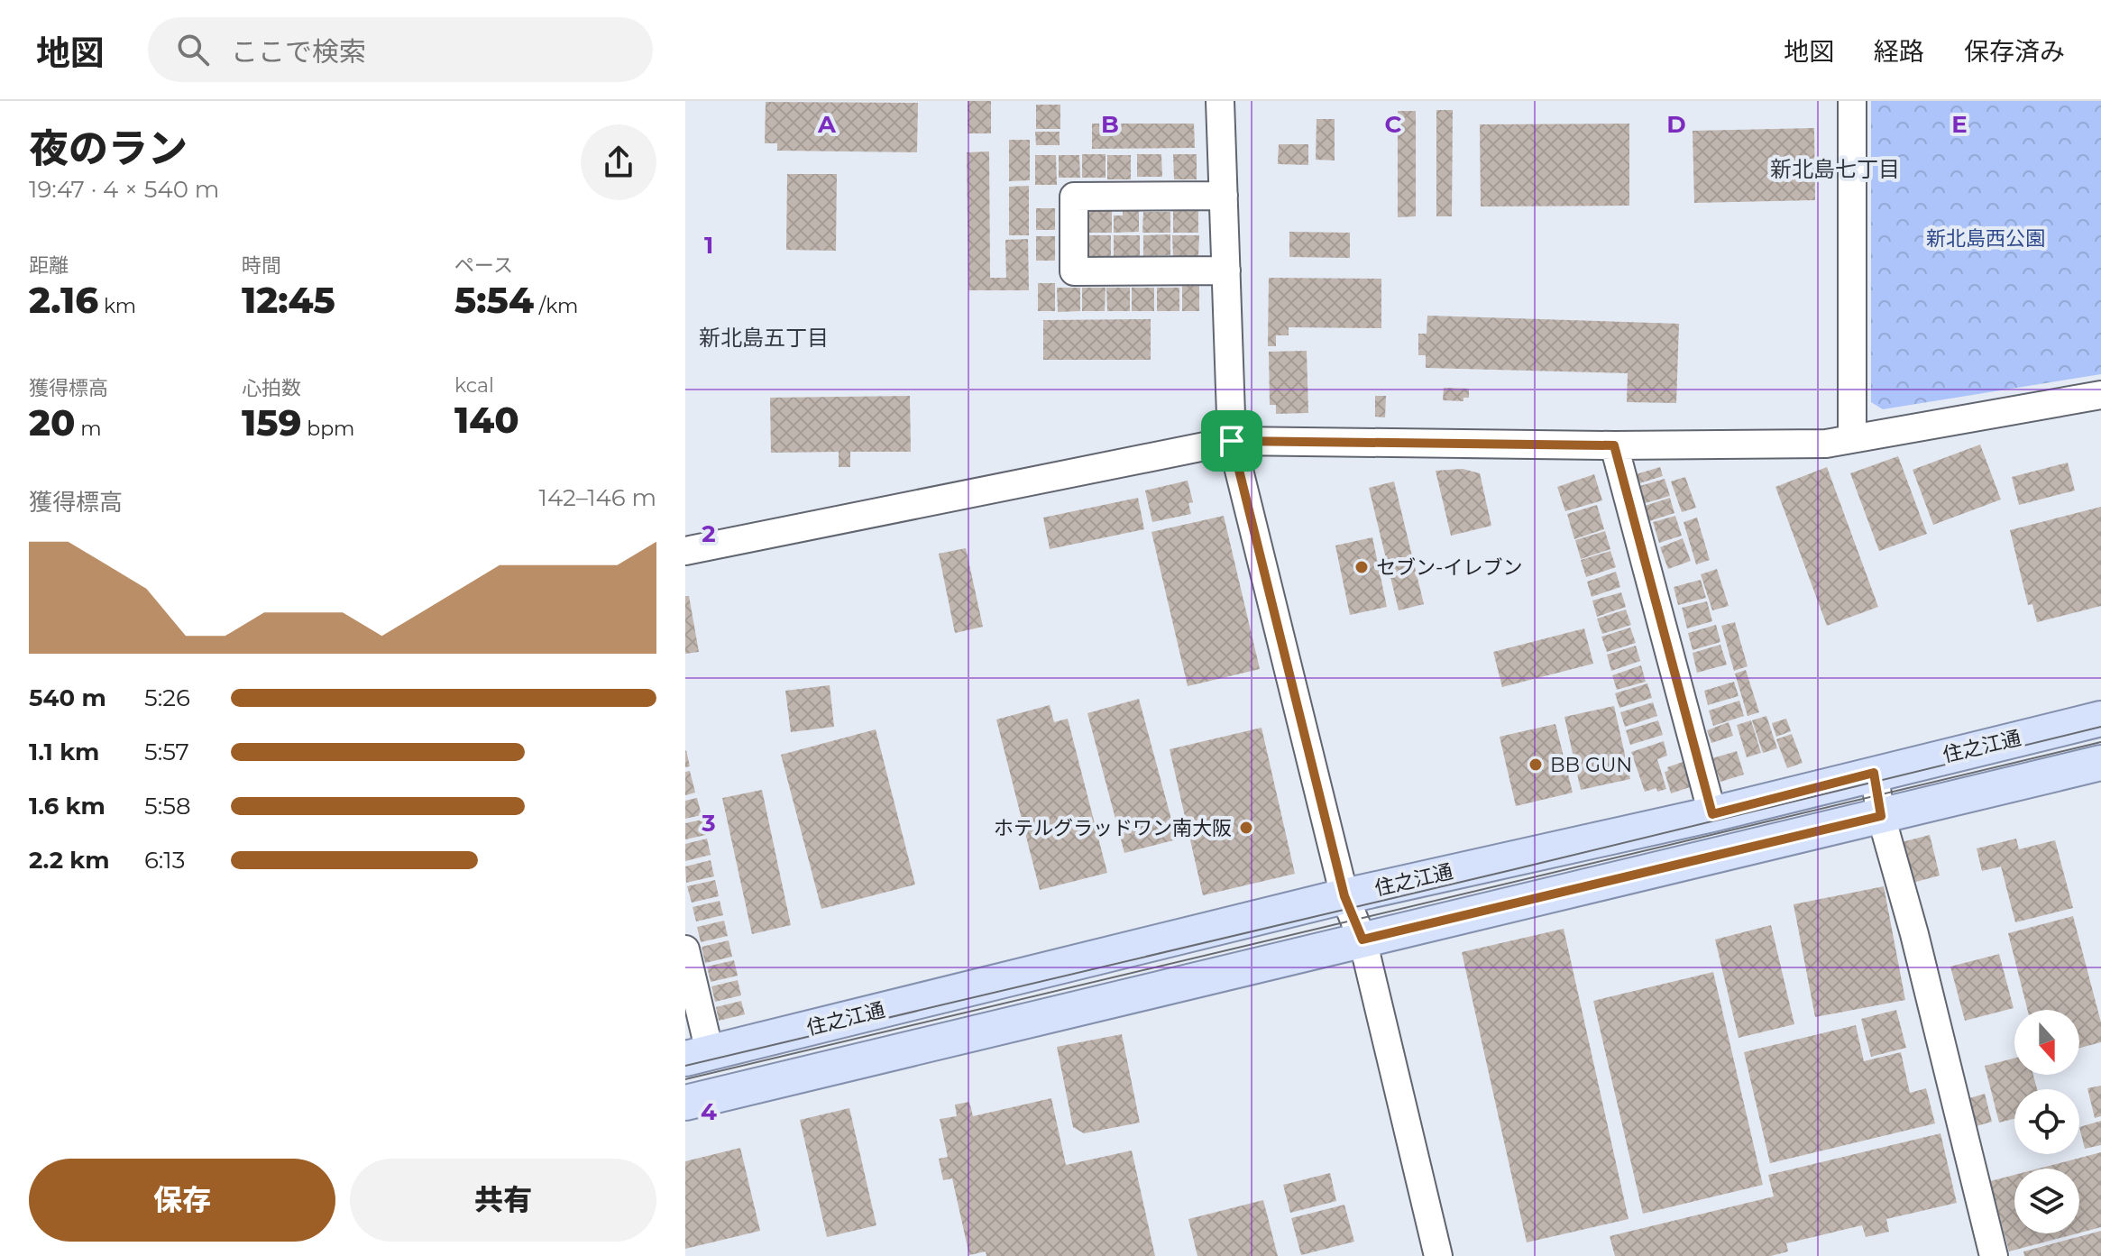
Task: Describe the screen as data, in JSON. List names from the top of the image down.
{
  "streets": {
    "main road": ["住之江通"]
  },
  "districts": ["新北島七丁目", "新北島五丁目"],
  "parks": ["新北島西公園"],
  "places": ["セブン-イレブン", "BB GUN", "ホテルグラッドワン南大阪"],
  "north": "bottom",
  "page": {
    "header": "地図",
    "search": "ここで検索",
    "nav": ["地図", "経路", "保存済み"],
    "heading": ["夜のラン", "19:47 · 4 × 540 m"],
    "stats": [
      ["距離", "2.16 km"],
      ["時間", "12:45"],
      ["ペース", "5:54 /km"],
      ["獲得標高", "20 m"],
      ["心拍数", "159 bpm"],
      ["kcal", "140"]
    ],
    "chart": ["獲得標高", "142–146 m"],
    "list": [
      {
        "name": "540 m",
        "note": "5:26"
      },
      {
        "name": "1.1 km",
        "note": "5:57"
      },
      {
        "name": "1.6 km",
        "note": "5:58"
      },
      {
        "name": "2.2 km",
        "note": "6:13"
      }
    ],
    "buttons": ["保存", "共有"]
  },
  "grid": {
    "columns": [
      "A",
      "B",
      "C",
      "D",
      "E"
    ],
    "rows": [
      "1",
      "2",
      "3",
      "4"
    ]
  }
}
